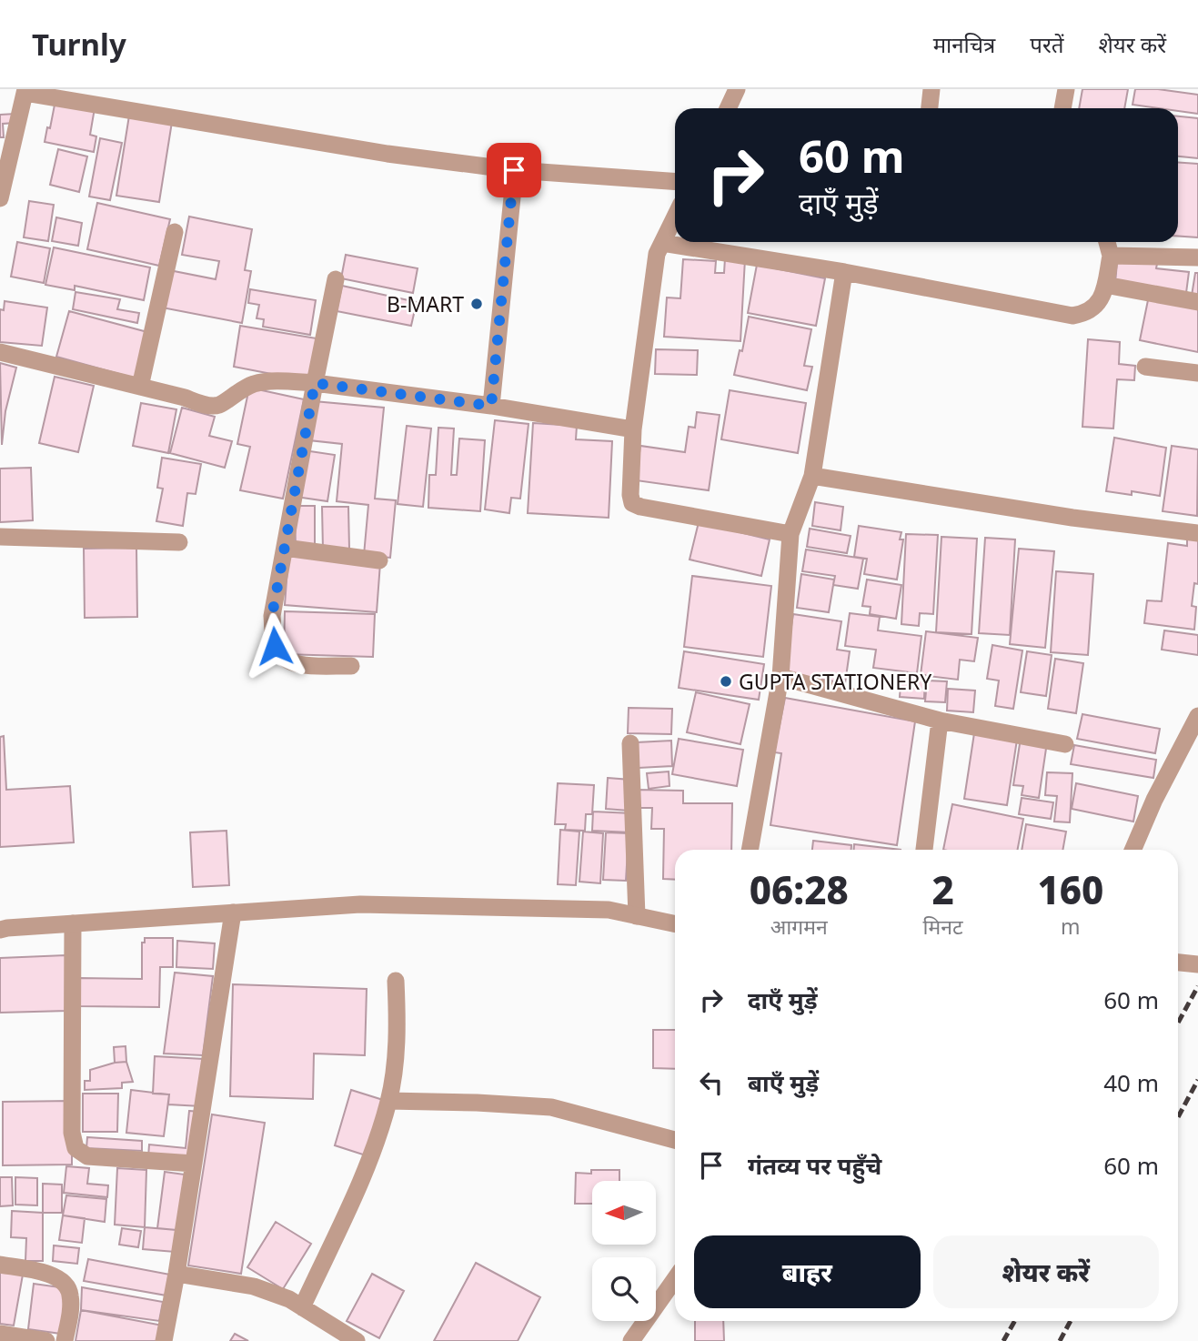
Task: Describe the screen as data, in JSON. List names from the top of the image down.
{
  "places": ["B-MART", "GUPTA STATIONERY"],
  "north": "left",
  "page": {
    "header": "Turnly",
    "nav": ["मानचित्र", "परतें", "शेयर करें"],
    "turn": ["60 m", "दाएँ मुड़ें"],
    "eta": [
      "06:28",
      "आगमन",
      "2",
      "मिनट",
      "160",
      "m"
    ],
    "list": [
      {
        "name": "दाएँ मुड़ें",
        "value": "60 m"
      },
      {
        "name": "बाएँ मुड़ें",
        "value": "40 m"
      },
      {
        "name": "गंतव्य पर पहुँचे",
        "value": "60 m"
      }
    ],
    "buttons": ["बाहर", "शेयर करें"]
  }
}
